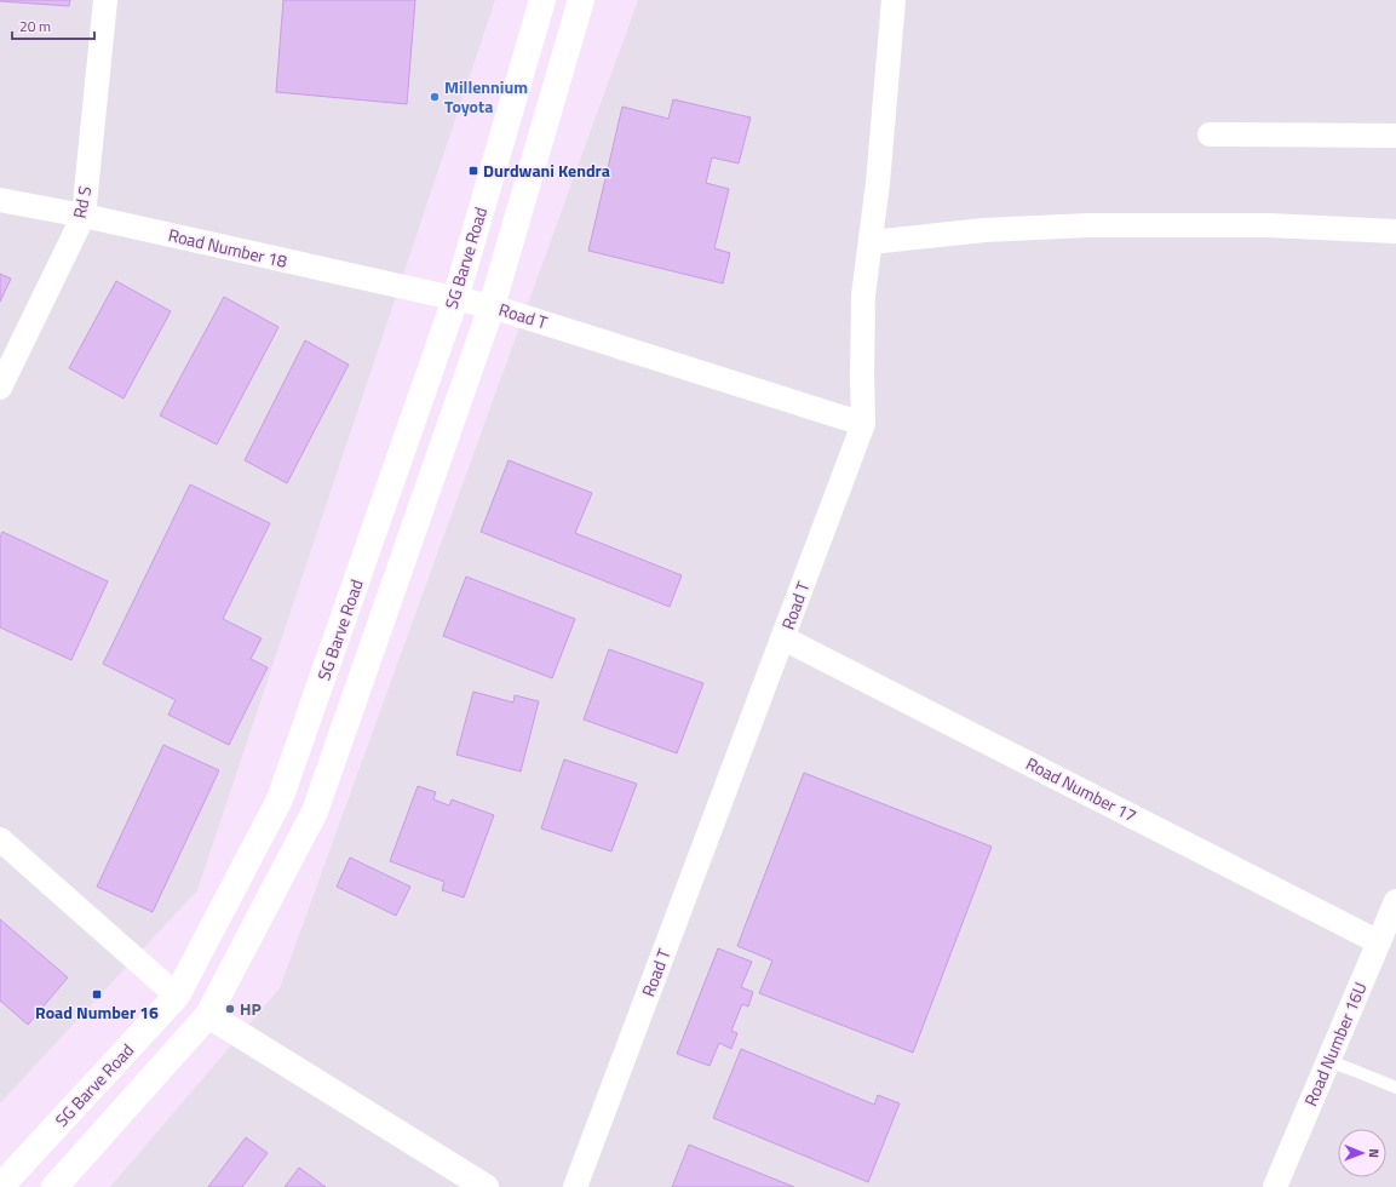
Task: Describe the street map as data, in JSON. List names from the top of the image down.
{
  "streets": {
    "main road": ["SG Barve Road"],
    "street": [
      "Rd S",
      "Road Number 18",
      "Road T",
      "Road Number 17",
      "Road Number 16U"
    ]
  },
  "crossings": [
    ["Rd S", "Road Number 18"],
    ["Road Number 18", "SG Barve Road"],
    ["Road Number 18", "Road T"],
    ["SG Barve Road", "Road T"],
    ["Road T", "Road Number 17"],
    ["Road Number 17", "Road Number 16U"]
  ],
  "places": {
    "other": ["Millennium Toyota", "HP"],
    "transit": ["Durdwani Kendra", "Road Number 16"]
  },
  "scale_bar": "20 m",
  "north": "right"
}
